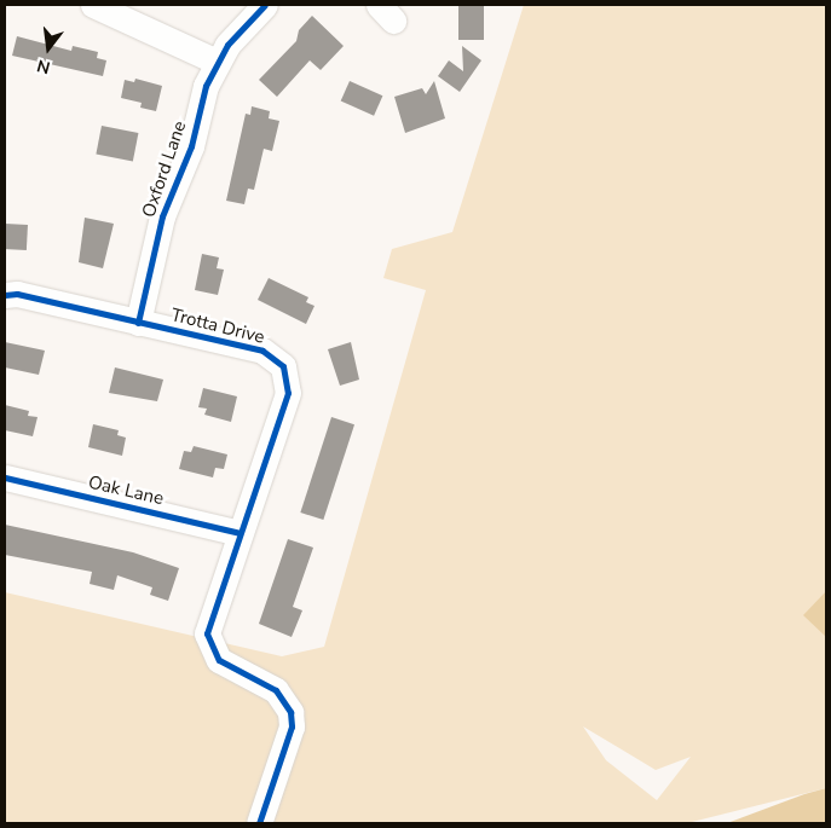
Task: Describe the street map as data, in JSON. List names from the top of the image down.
{
  "streets": {
    "street": ["Oxford Lane", "Trotta Drive", "Oak Lane"]
  },
  "crossings": [
    ["Oxford Lane", "Trotta Drive"],
    ["Trotta Drive", "Oak Lane"]
  ],
  "north": "bottom"
}
